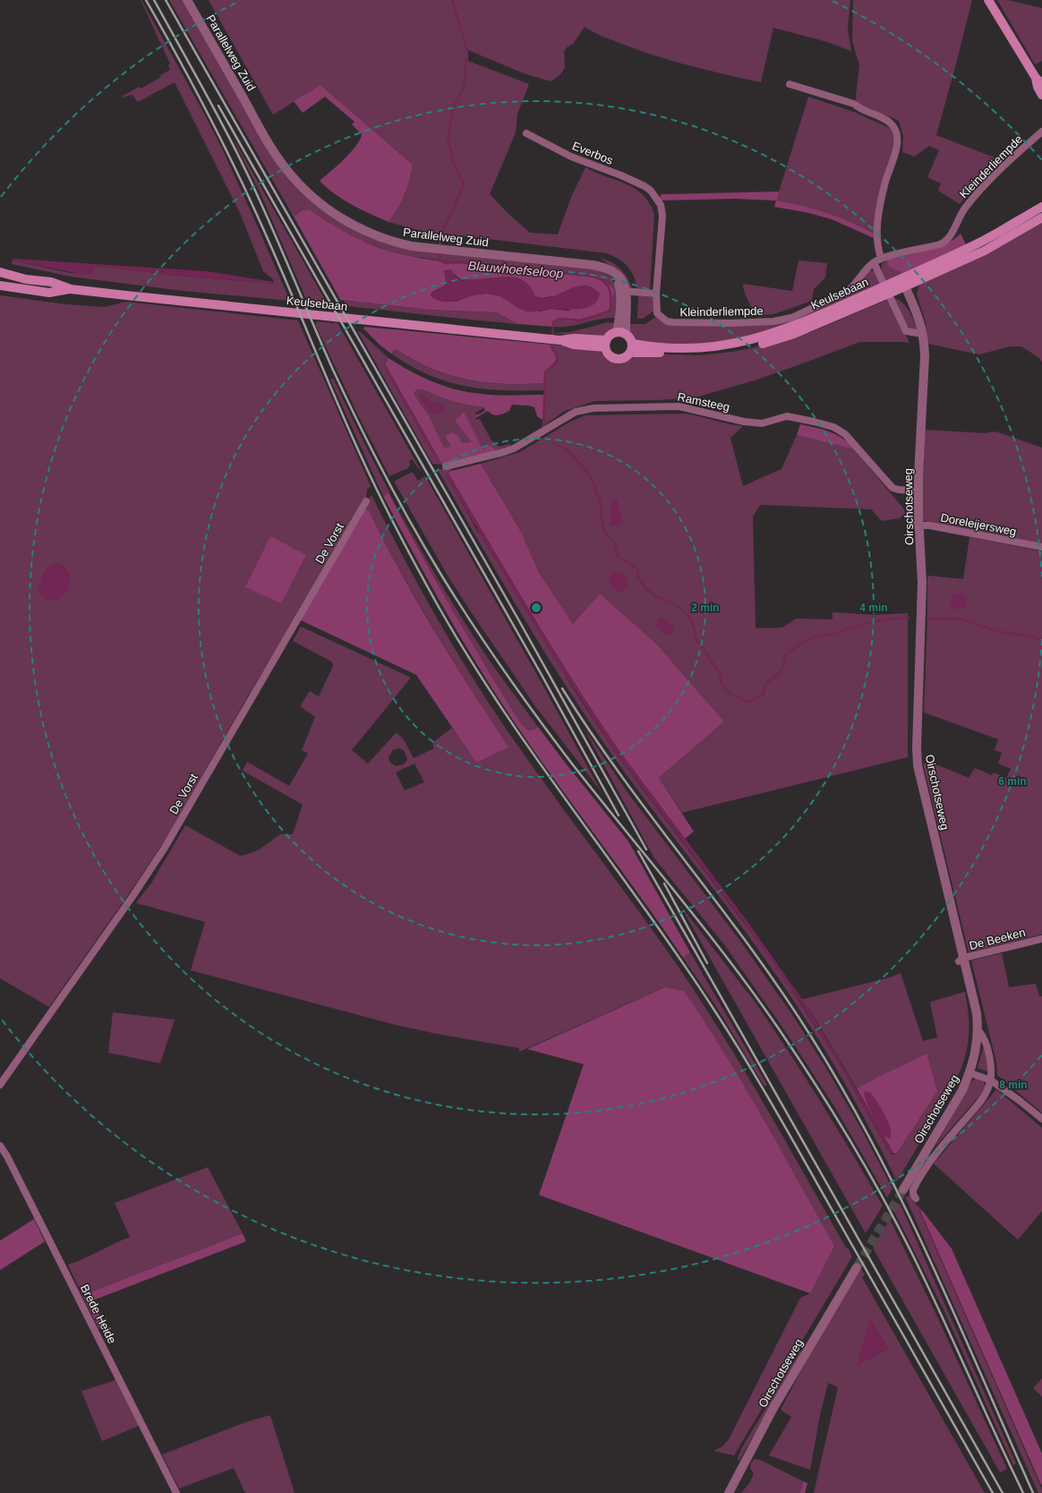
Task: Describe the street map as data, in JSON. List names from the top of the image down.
{
  "streets": {
    "main road": ["Keulsebaan"],
    "street": [
      "Parallelweg Zuid",
      "Everbos",
      "Kleinderliempde",
      "Ramsteeg",
      "Oirschotseweg",
      "Doreleijersweg",
      "De Vorst",
      "De Beeken",
      "Brede Heide"
    ]
  },
  "crossings": [
    ["Parallelweg Zuid", "Keulsebaan"],
    ["Everbos", "Kleinderliempde"],
    ["Keulsebaan", "Oirschotseweg"],
    ["Ramsteeg", "Oirschotseweg"],
    ["Oirschotseweg", "Doreleijersweg"],
    ["Oirschotseweg", "De Beeken"]
  ],
  "water": ["Blauwhoefseloop"],
  "rings": [
    "2 min",
    "4 min",
    "6 min",
    "8 min"
  ]
}
